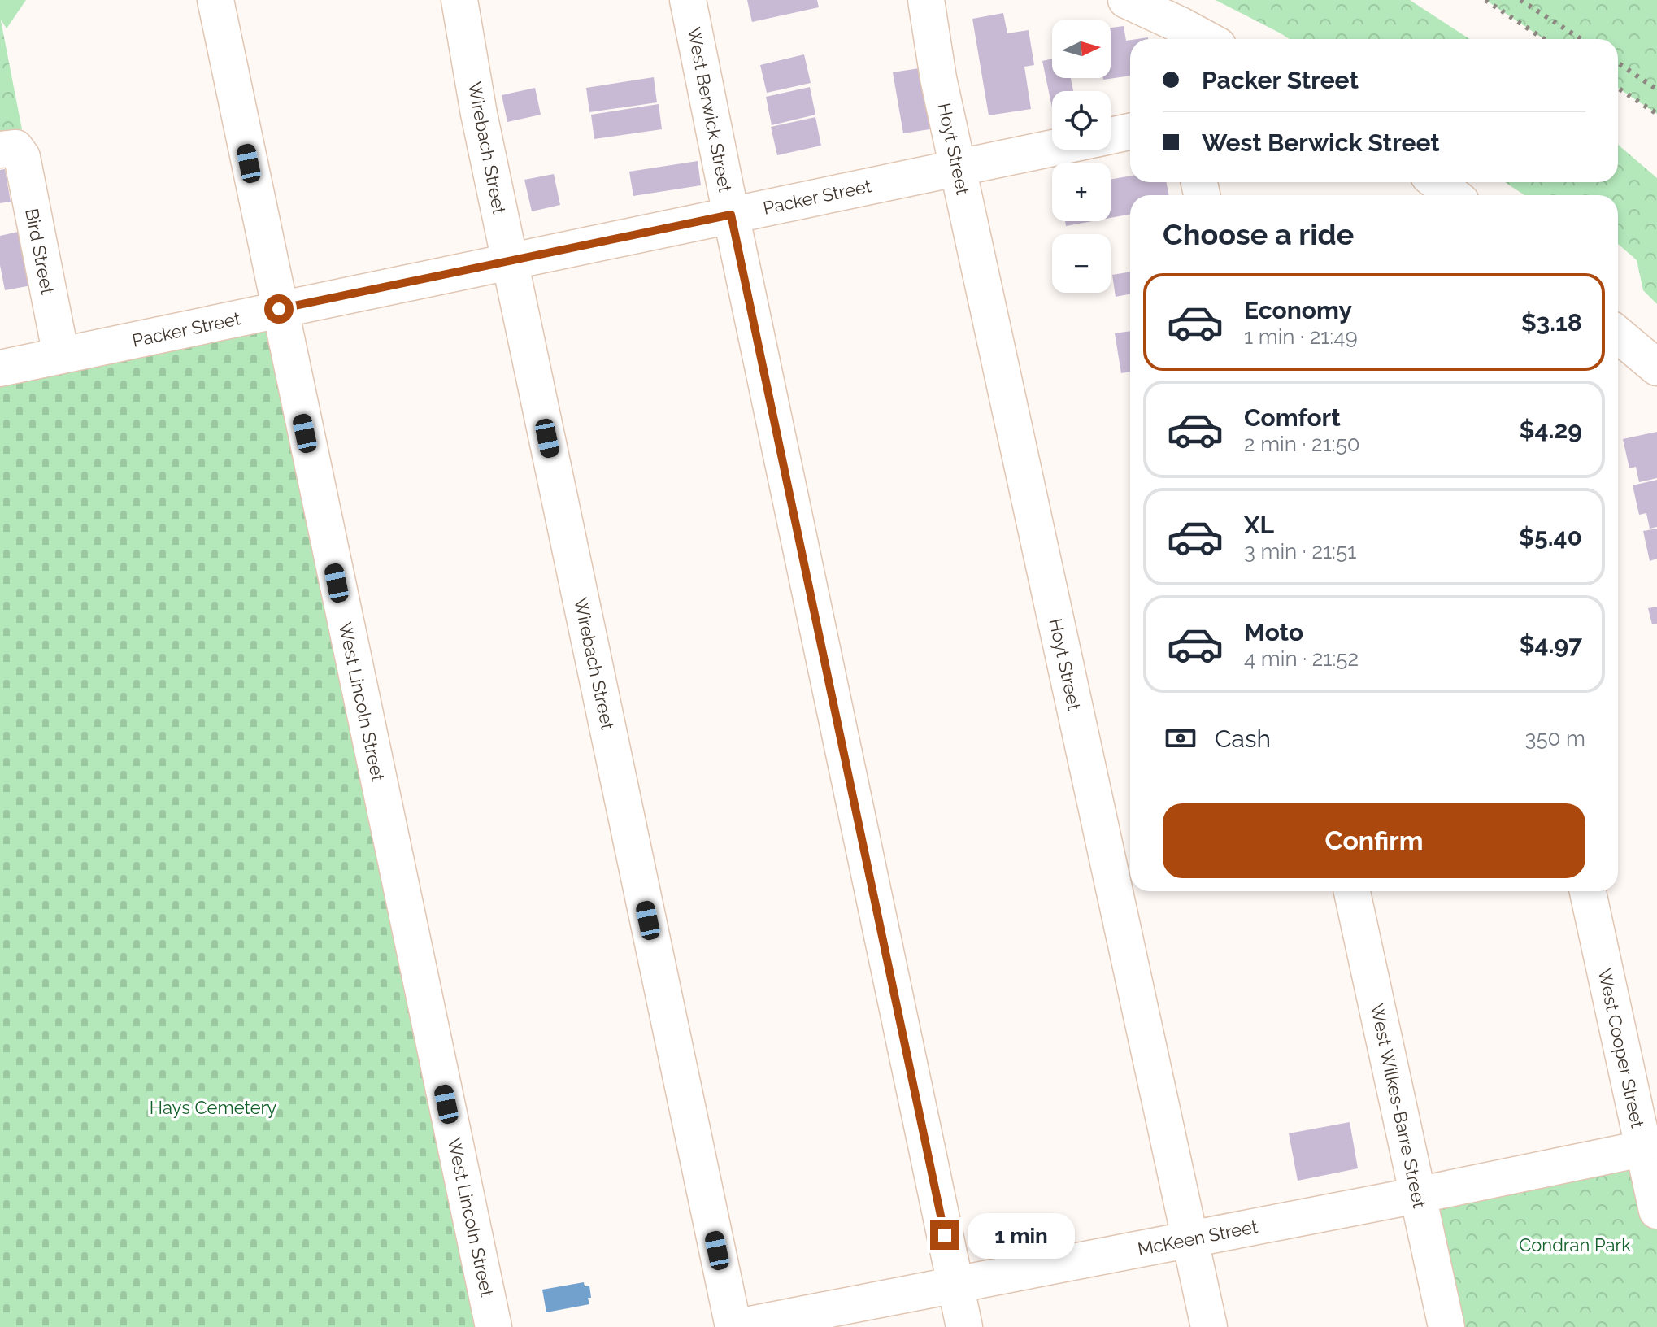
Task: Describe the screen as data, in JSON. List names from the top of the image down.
{
  "streets": {
    "street": [
      "West Berwick Street",
      "Wirebach Street",
      "Hoyt Street",
      "Packer Street",
      "Bird Street",
      "West Lincoln Street",
      "West Cooper Street",
      "West Wilkes-Barre Street",
      "McKeen Street"
    ]
  },
  "crossings": [
    ["West Berwick Street", "Packer Street"],
    ["West Berwick Street", "McKeen Street"],
    ["Wirebach Street", "Packer Street"],
    ["Wirebach Street", "McKeen Street"],
    ["Hoyt Street", "Packer Street"],
    ["Hoyt Street", "McKeen Street"],
    ["Packer Street", "Bird Street"],
    ["Packer Street", "West Lincoln Street"],
    ["West Cooper Street", "McKeen Street"],
    ["West Wilkes-Barre Street", "McKeen Street"]
  ],
  "parks": ["Hays Cemetery", "Condran Park"],
  "north": "right",
  "page": {
    "map_buttons": ["+", "−"],
    "banner": ["Packer Street", "West Berwick Street"],
    "heading": "Choose a ride",
    "list": [
      {
        "name": "Economy",
        "note": "1 min · 21:49",
        "value": "$3.18"
      },
      {
        "name": "Comfort",
        "note": "2 min · 21:50",
        "value": "$4.29"
      },
      {
        "name": "XL",
        "note": "3 min · 21:51",
        "value": "$5.40"
      },
      {
        "name": "Moto",
        "note": "4 min · 21:52",
        "value": "$4.97"
      }
    ],
    "pay": ["Cash", "350 m"],
    "buttons": "Confirm",
    "bubble": "1 min"
  }
}
